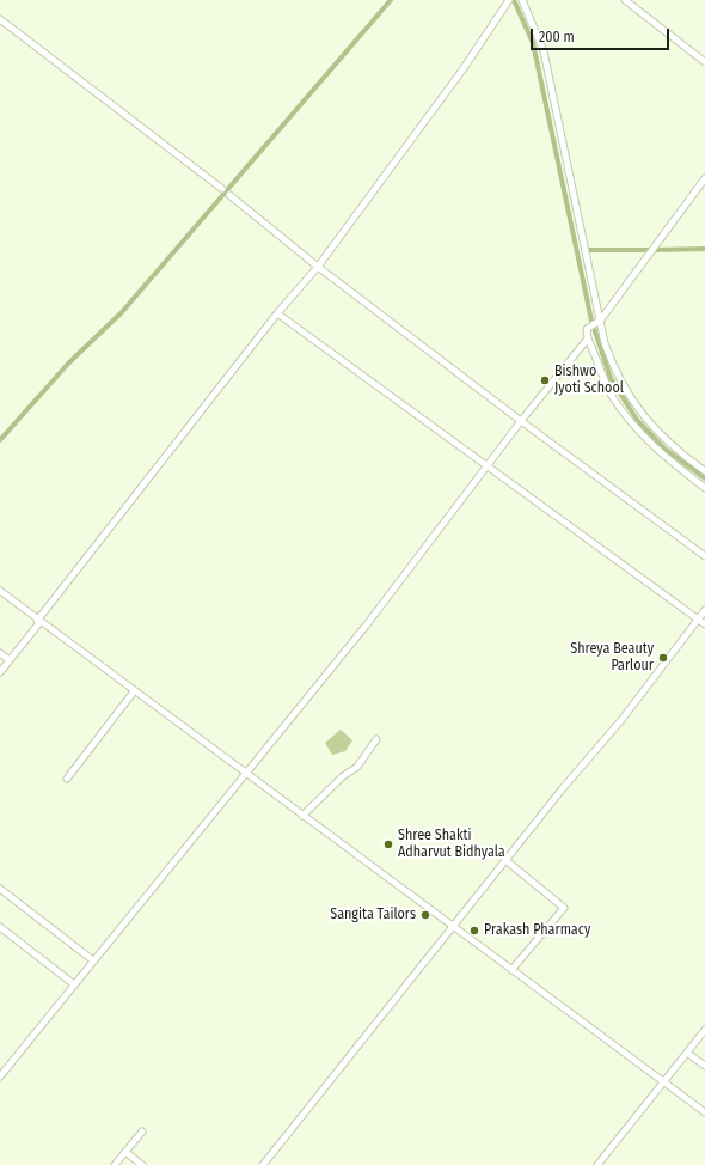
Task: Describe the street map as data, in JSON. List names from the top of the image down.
{
  "places": [
    "Bishwo Jyoti School",
    "Shreya Beauty Parlour",
    "Shree Shakti Adharvut Bidhyala",
    "Sangita Tailors",
    "Prakash Pharmacy"
  ],
  "scale_bar": "200 m"
}
